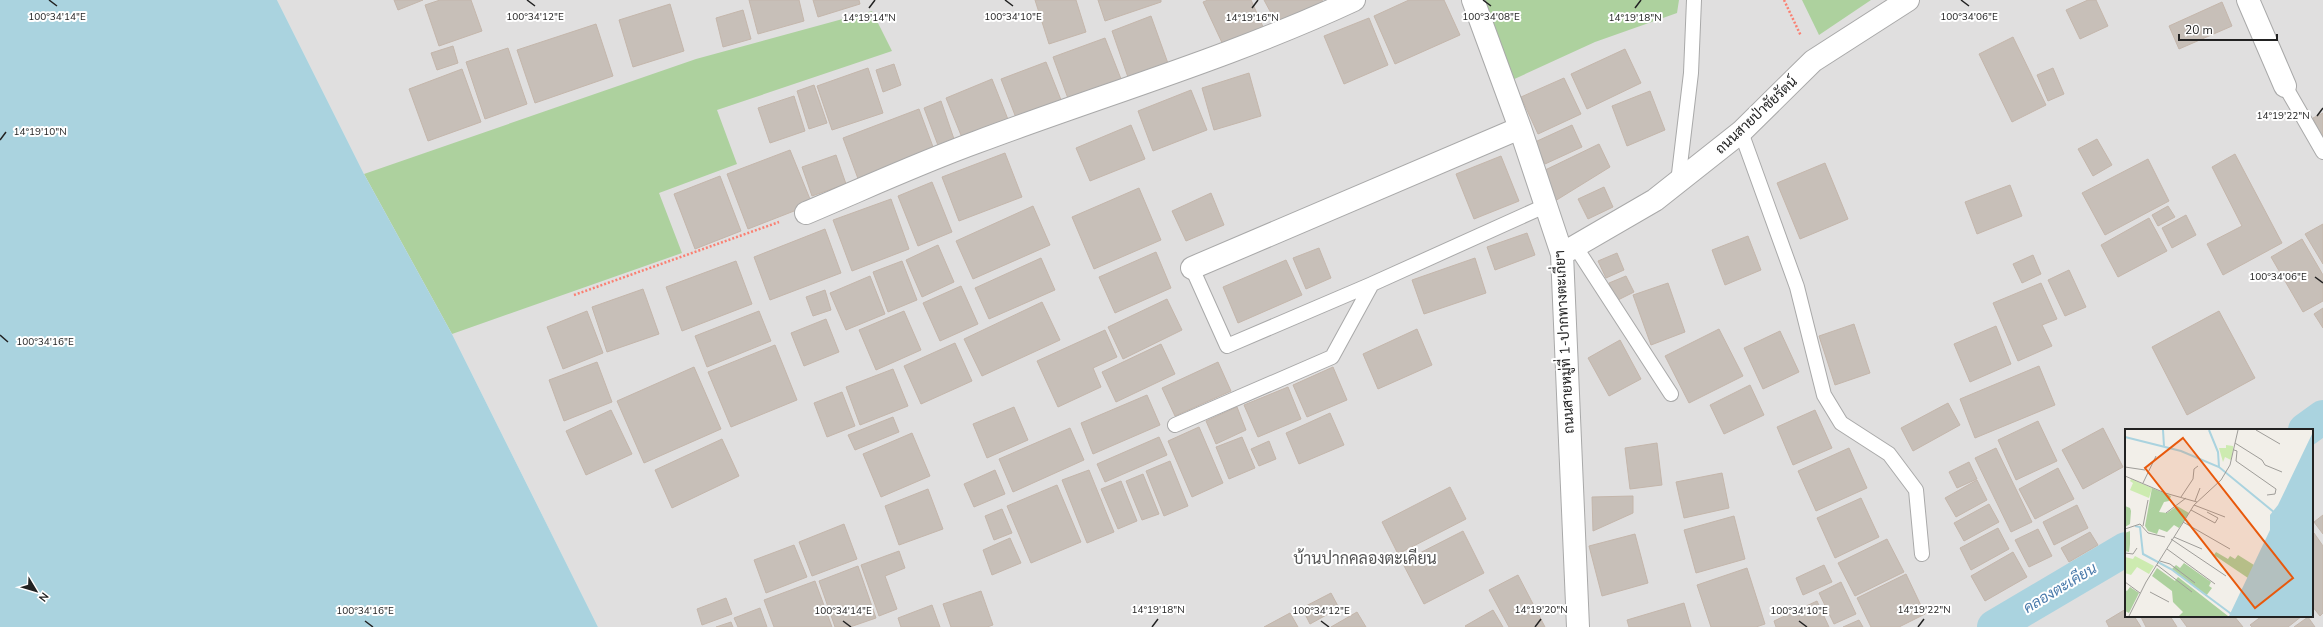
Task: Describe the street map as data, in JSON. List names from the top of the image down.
{
  "streets": {
    "street": ["ถนนสายป่าชัยรัตน์", "ถนนสายหมู่ที่ 1-ปากทางตะเกี่ยฯ"]
  },
  "crossings": [
    ["ถนนสายป่าชัยรัตน์", "ถนนสายหมู่ที่ 1-ปากทางตะเกี่ยฯ"]
  ],
  "districts": ["บ้านปากคลองตะเคียน"],
  "water": ["คลองตะเคียน"],
  "scale_bar": "20 m",
  "north": "bottom right",
  "coordinates": [
    "100°34'14\"E",
    "100°34'12\"E",
    "100°34'10\"E",
    "100°34'08\"E",
    "100°34'06\"E",
    "14°19'16\"N",
    "14°19'18\"N",
    "14°19'14\"N",
    "14°19'22\"N",
    "14°19'10\"N",
    "100°34'16\"E",
    "14°19'20\"N"
  ]
}
